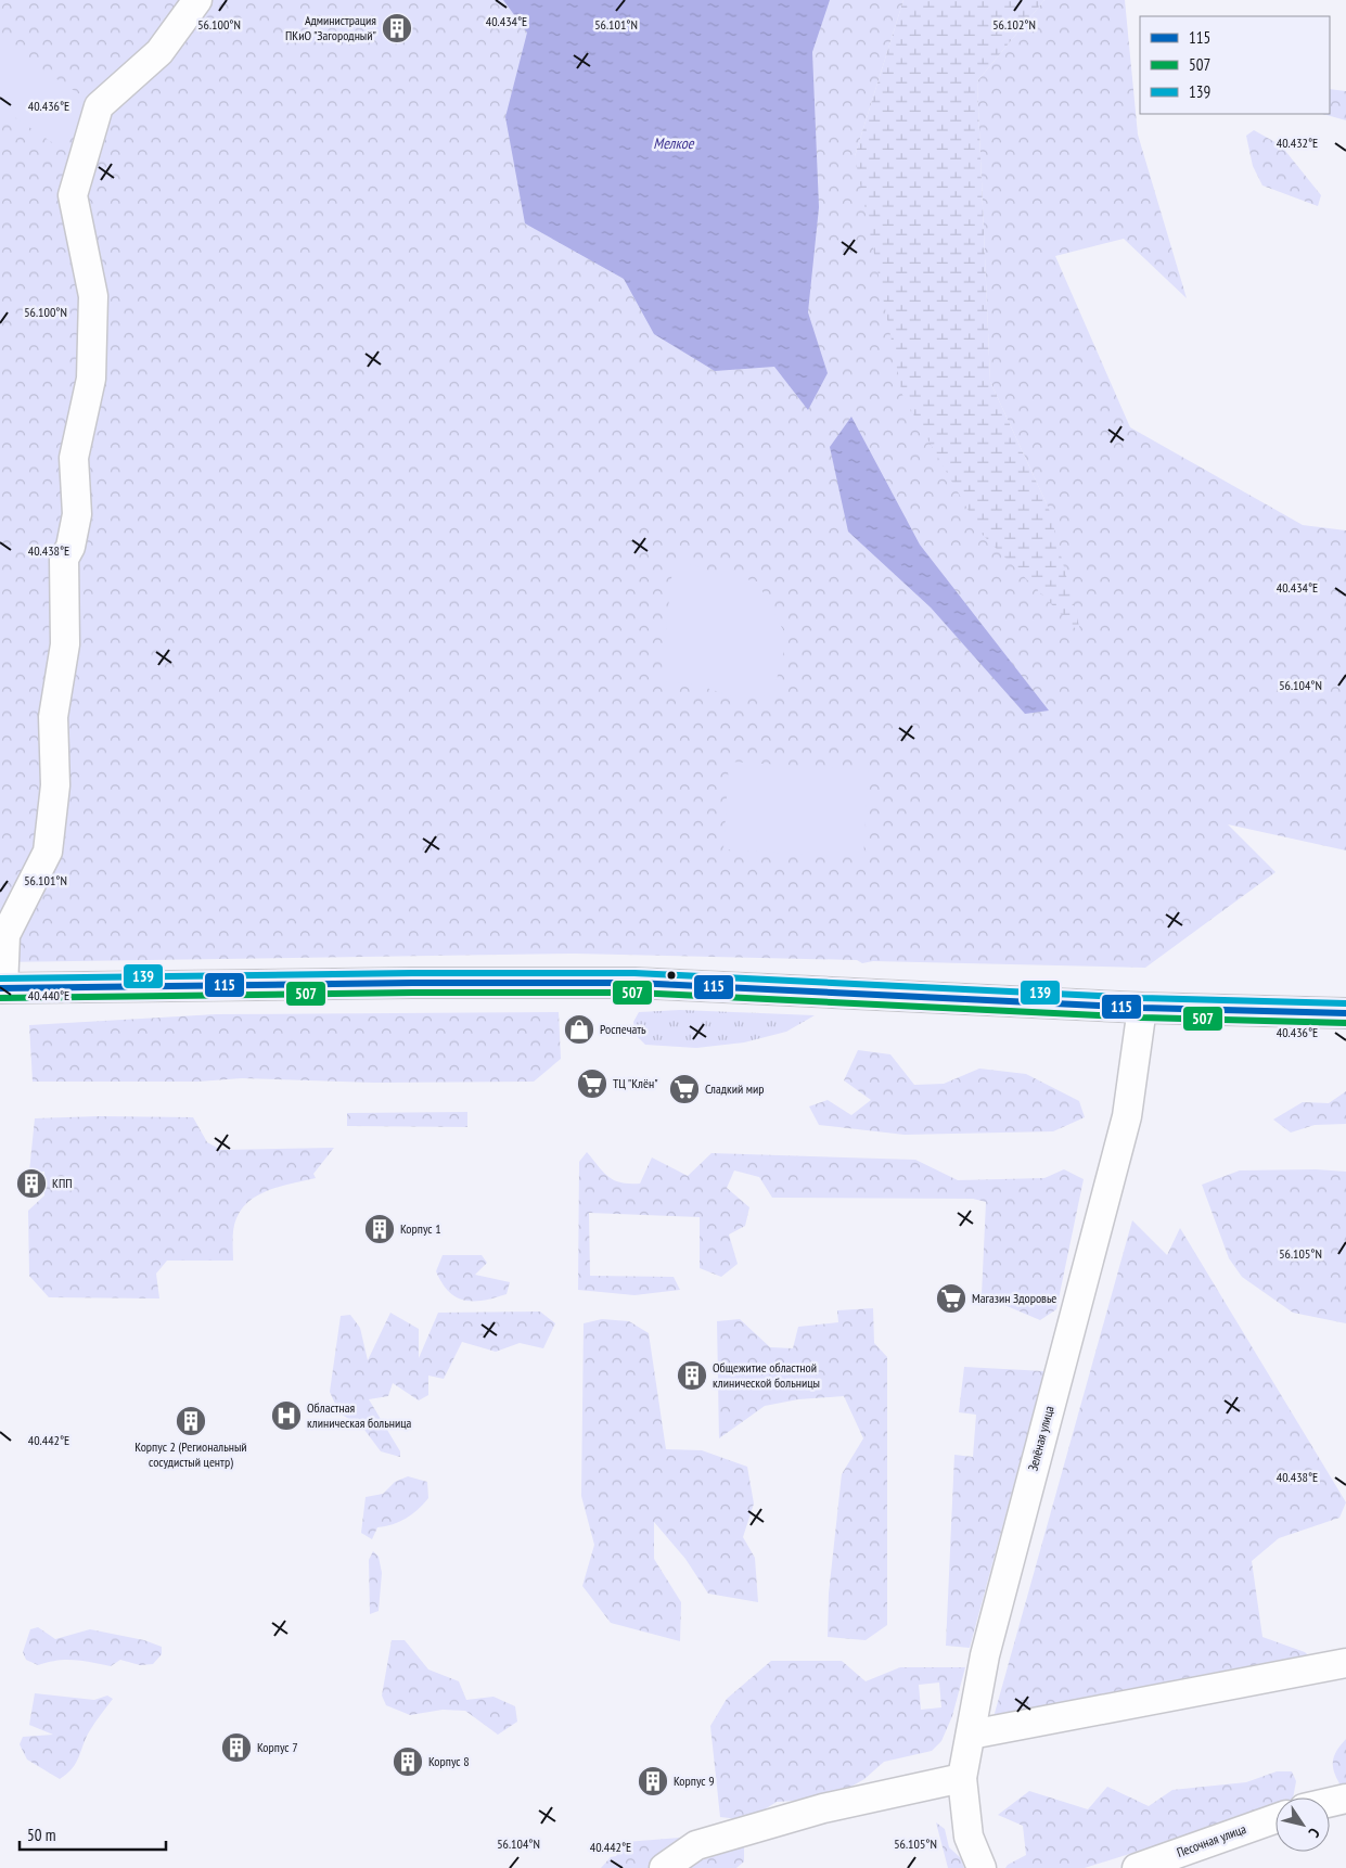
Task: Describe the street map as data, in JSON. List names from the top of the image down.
{
  "streets": {
    "street": ["Зелёная улица", "Песочная улица"]
  },
  "water": ["Мелкое"],
  "places": {
    "building": [
      "Администрация ПКиО \"Загородный\"",
      "КПП",
      "Корпус 1",
      "Общежитие областной клинической больницы",
      "Корпус 2 (Региональный сосудистый центр)",
      "Корпус 7",
      "Корпус 8",
      "Корпус 9"
    ],
    "shop": ["Роспечать"],
    "supermarket": ["ТЦ \"Клён\"", "Сладкий мир", "Магазин Здоровье"],
    "hospital": ["Областная клиническая больница"]
  },
  "lines": ["transit line 139", "transit line 115", "transit line 507"],
  "legend": ["115", "507", "139"],
  "scale_bar": "50 m",
  "north": "bottom right",
  "coordinates": [
    "40.434°E",
    "56.100°N",
    "56.101°N",
    "56.102°N",
    "40.436°E",
    "40.432°E",
    "40.438°E",
    "56.104°N",
    "40.440°E",
    "56.105°N",
    "40.442°E"
  ]
}
